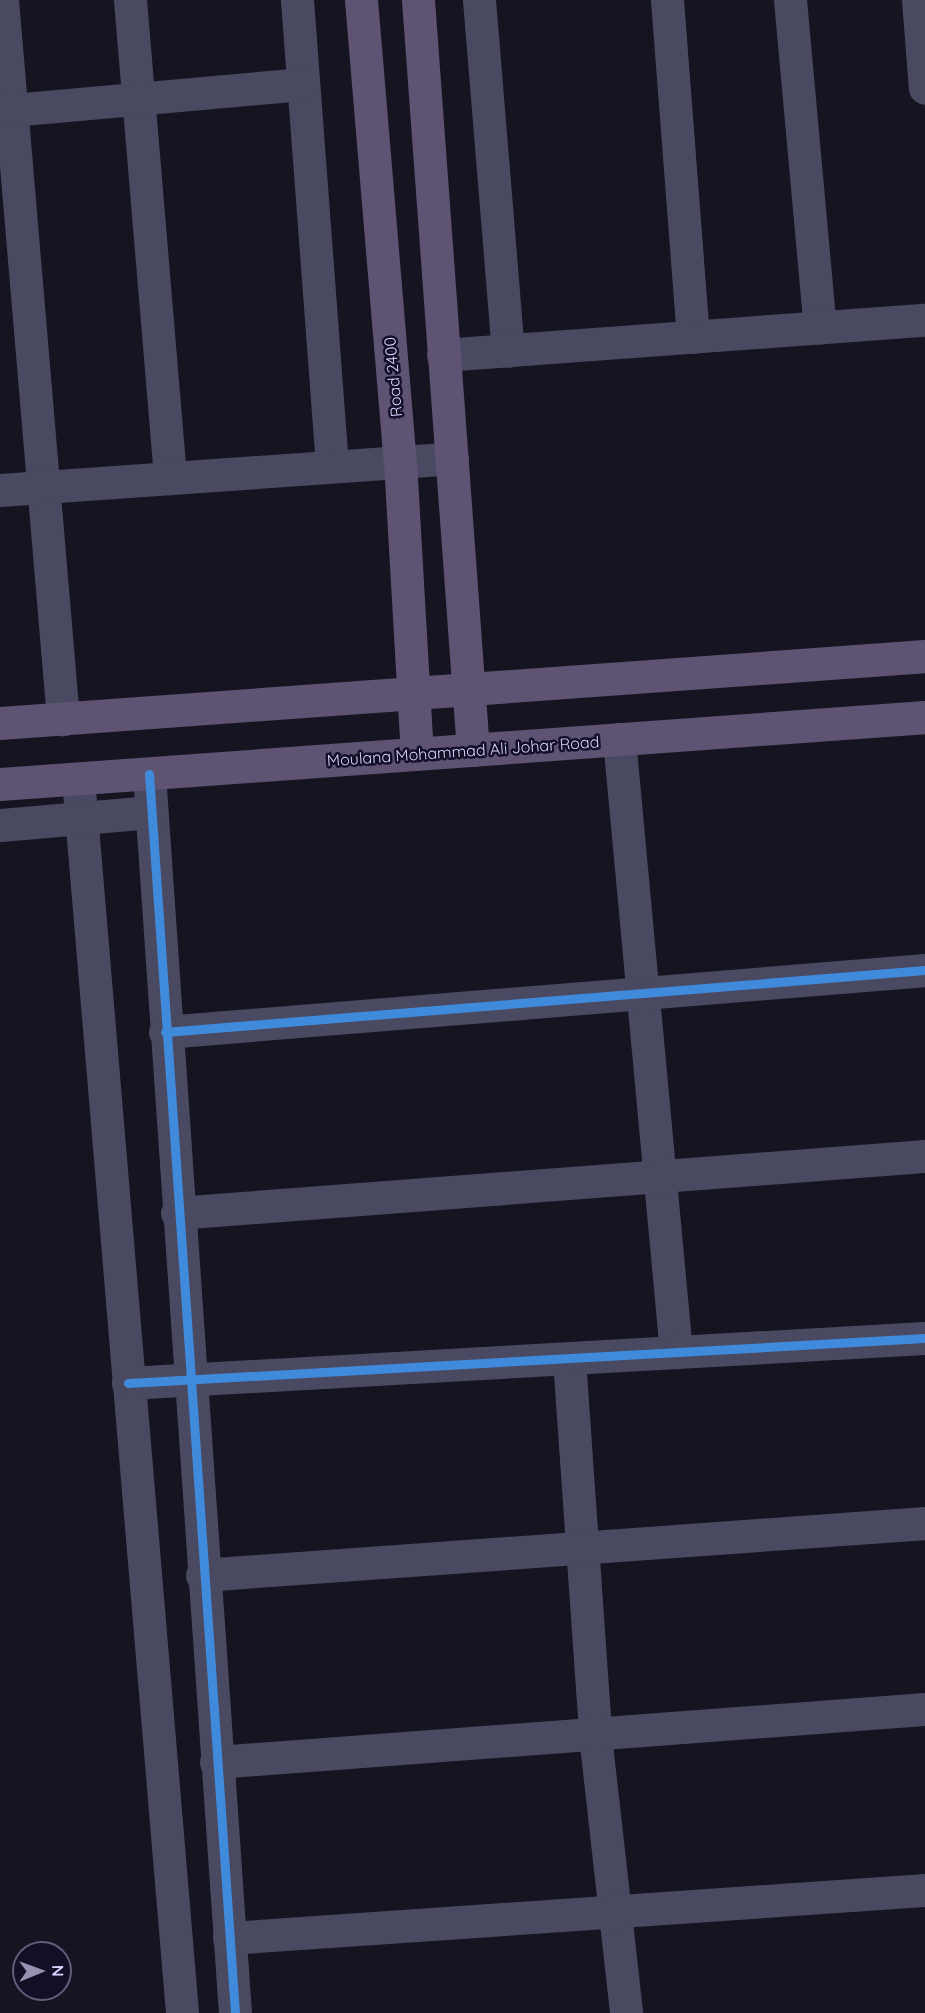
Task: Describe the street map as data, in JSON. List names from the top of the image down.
{
  "streets": {
    "main road": ["Road 2400", "Moulana Mohammad Ali Johar Road"]
  },
  "crossings": [
    ["Road 2400", "Moulana Mohammad Ali Johar Road"]
  ],
  "north": "right"
}
